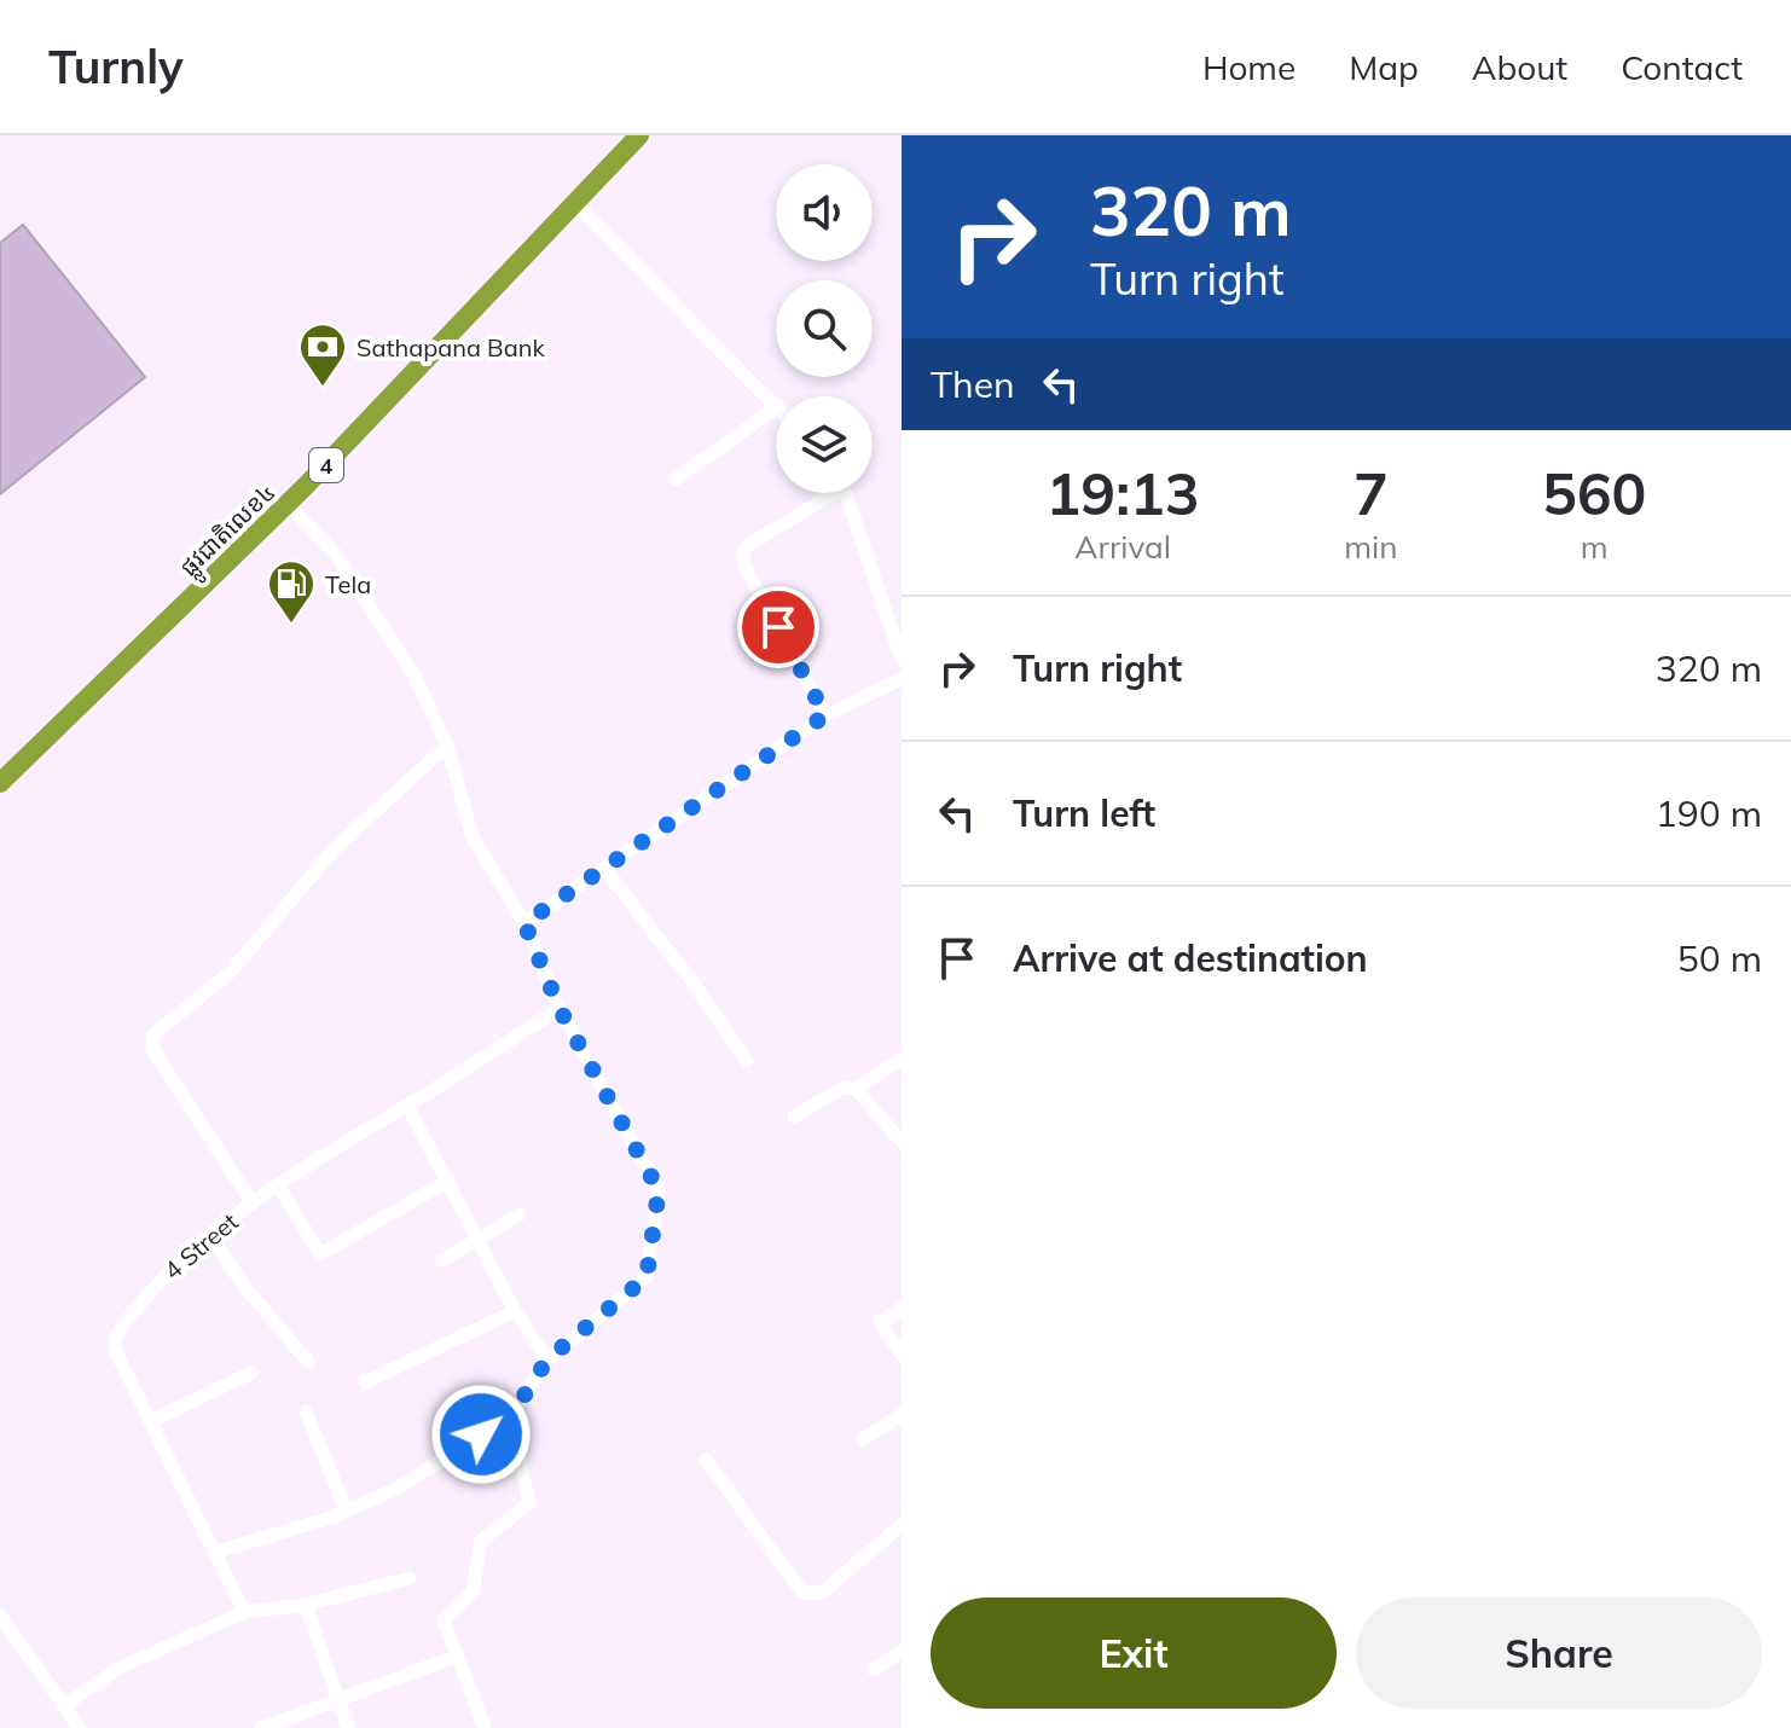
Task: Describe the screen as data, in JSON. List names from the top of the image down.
{
  "streets": {
    "highway": ["4", "ផ្លូវជាតិលេខ៤"],
    "street": ["4 Street"]
  },
  "places": {
    "bank": ["Sathapana Bank"],
    "fuel station": ["Tela"]
  },
  "page": {
    "header": "Turnly",
    "nav": [
      "Home",
      "Map",
      "About",
      "Contact"
    ],
    "turn": ["320 m", "Turn right"],
    "then": "Then",
    "eta": [
      "19:13",
      "Arrival",
      "7",
      "min",
      "560",
      "m"
    ],
    "list": [
      {
        "name": "Turn right",
        "value": "320 m"
      },
      {
        "name": "Turn left",
        "value": "190 m"
      },
      {
        "name": "Arrive at destination",
        "value": "50 m"
      }
    ],
    "buttons": ["Exit", "Share"]
  }
}
